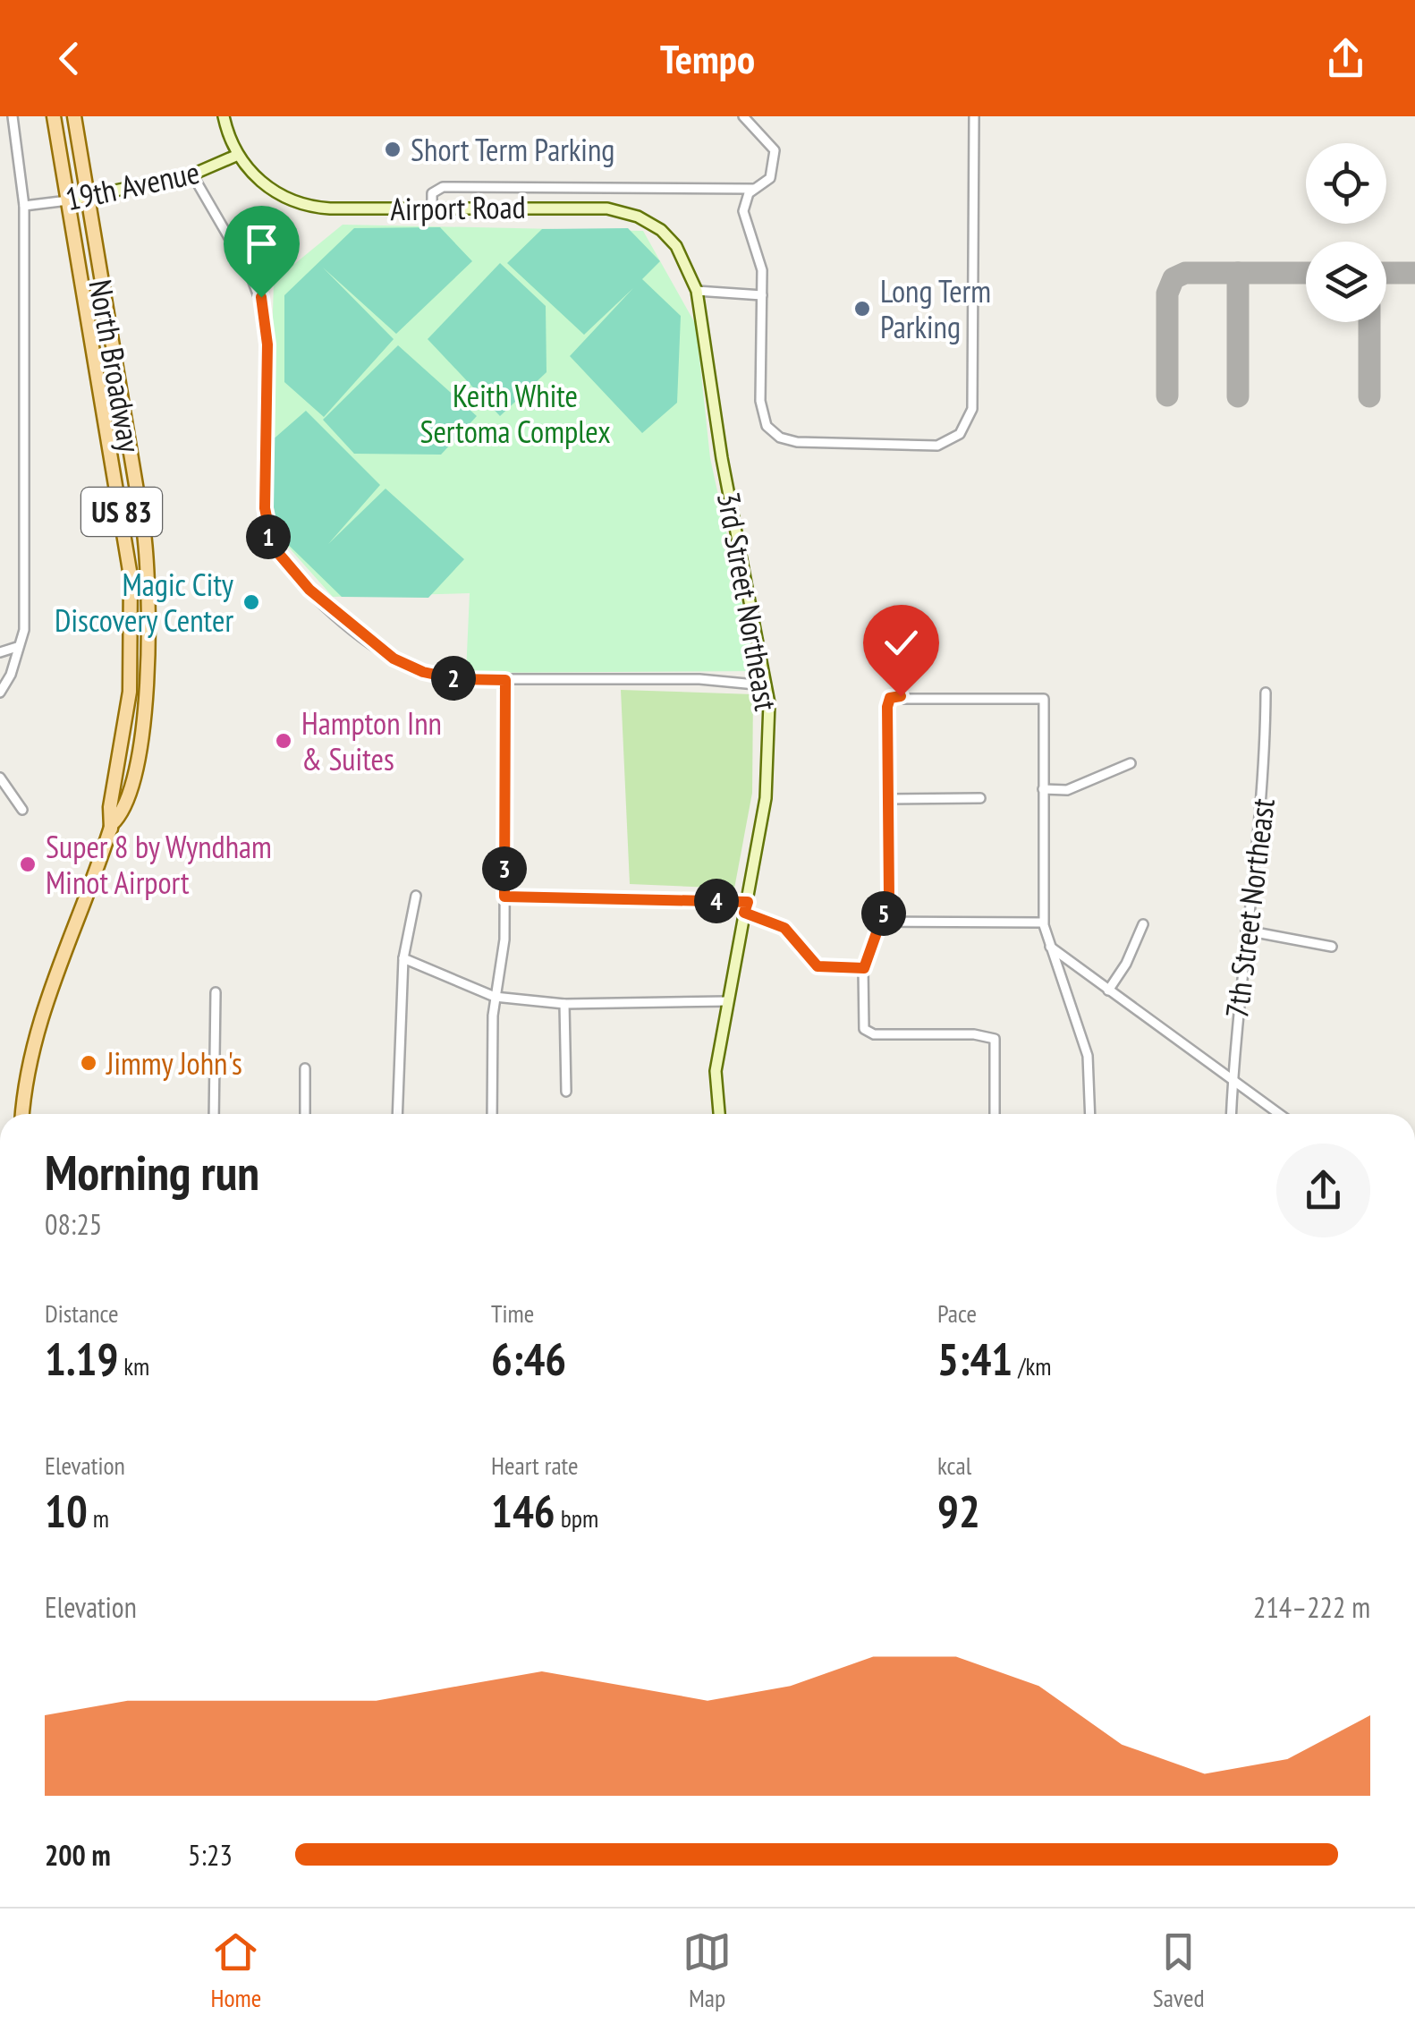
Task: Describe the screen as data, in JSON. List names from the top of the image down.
{
  "streets": {
    "main road": ["North Broadway", "US 83"],
    "street": [
      "19th Avenue",
      "Airport Road",
      "3rd Street Northeast",
      "7th Street Northeast"
    ]
  },
  "crossings": [
    ["19th Avenue", "Airport Road"],
    ["19th Avenue", "North Broadway"],
    ["Airport Road", "3rd Street Northeast"]
  ],
  "parks": ["Keith White Sertoma Complex"],
  "places": [
    "Short Term Parking",
    "Long Term Parking",
    "Magic City Discovery Center",
    "Hampton Inn & Suites",
    "Super 8 by Wyndham Minot Airport",
    "Jimmy John's"
  ],
  "page": {
    "header": "Tempo",
    "pins": [
      "1",
      "2",
      "3",
      "4",
      "5"
    ],
    "heading": ["Morning run", "08:25"],
    "stats": [
      ["Distance", "1.19 km"],
      ["Time", "6:46"],
      ["Pace", "5:41 /km"],
      ["Elevation", "10 m"],
      ["Heart rate", "146 bpm"],
      ["kcal", "92"]
    ],
    "chart": ["Elevation", "214–222 m"],
    "list": [
      {
        "name": "200 m",
        "note": "5:23"
      }
    ],
    "tabs": ["Home", "Map", "Saved"]
  }
}
